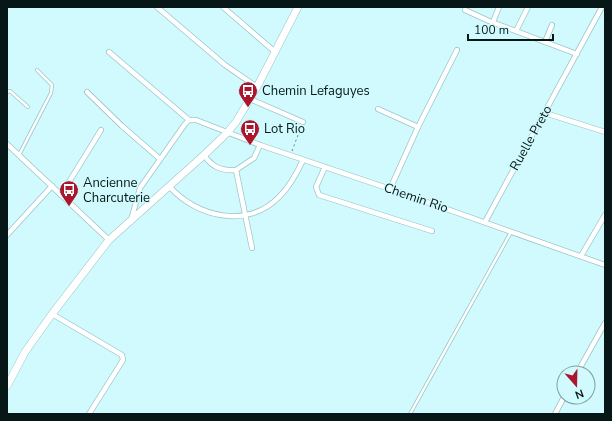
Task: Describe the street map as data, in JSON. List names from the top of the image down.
{
  "streets": {
    "street": ["Ruelle Preto", "Chemin Rio"]
  },
  "crossings": [
    ["Ruelle Preto", "Chemin Rio"]
  ],
  "places": {
    "bus stop": ["Chemin Lefaguyes", "Lot Rio", "Ancienne Charcuterie"]
  },
  "scale_bar": "100 m",
  "north": "bottom"
}
